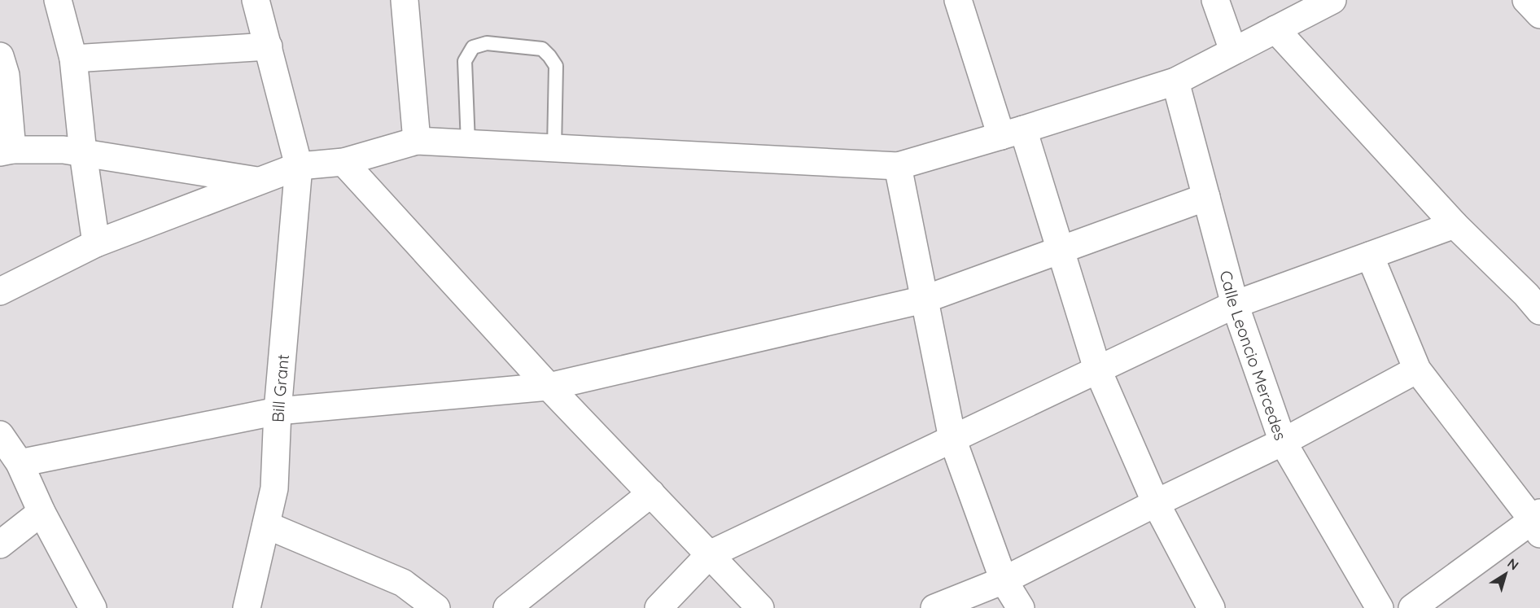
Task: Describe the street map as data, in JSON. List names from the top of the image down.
{
  "streets": {
    "street": ["Calle Leoncio Mercedes", "Bill Grant"]
  },
  "north": "top right"
}
